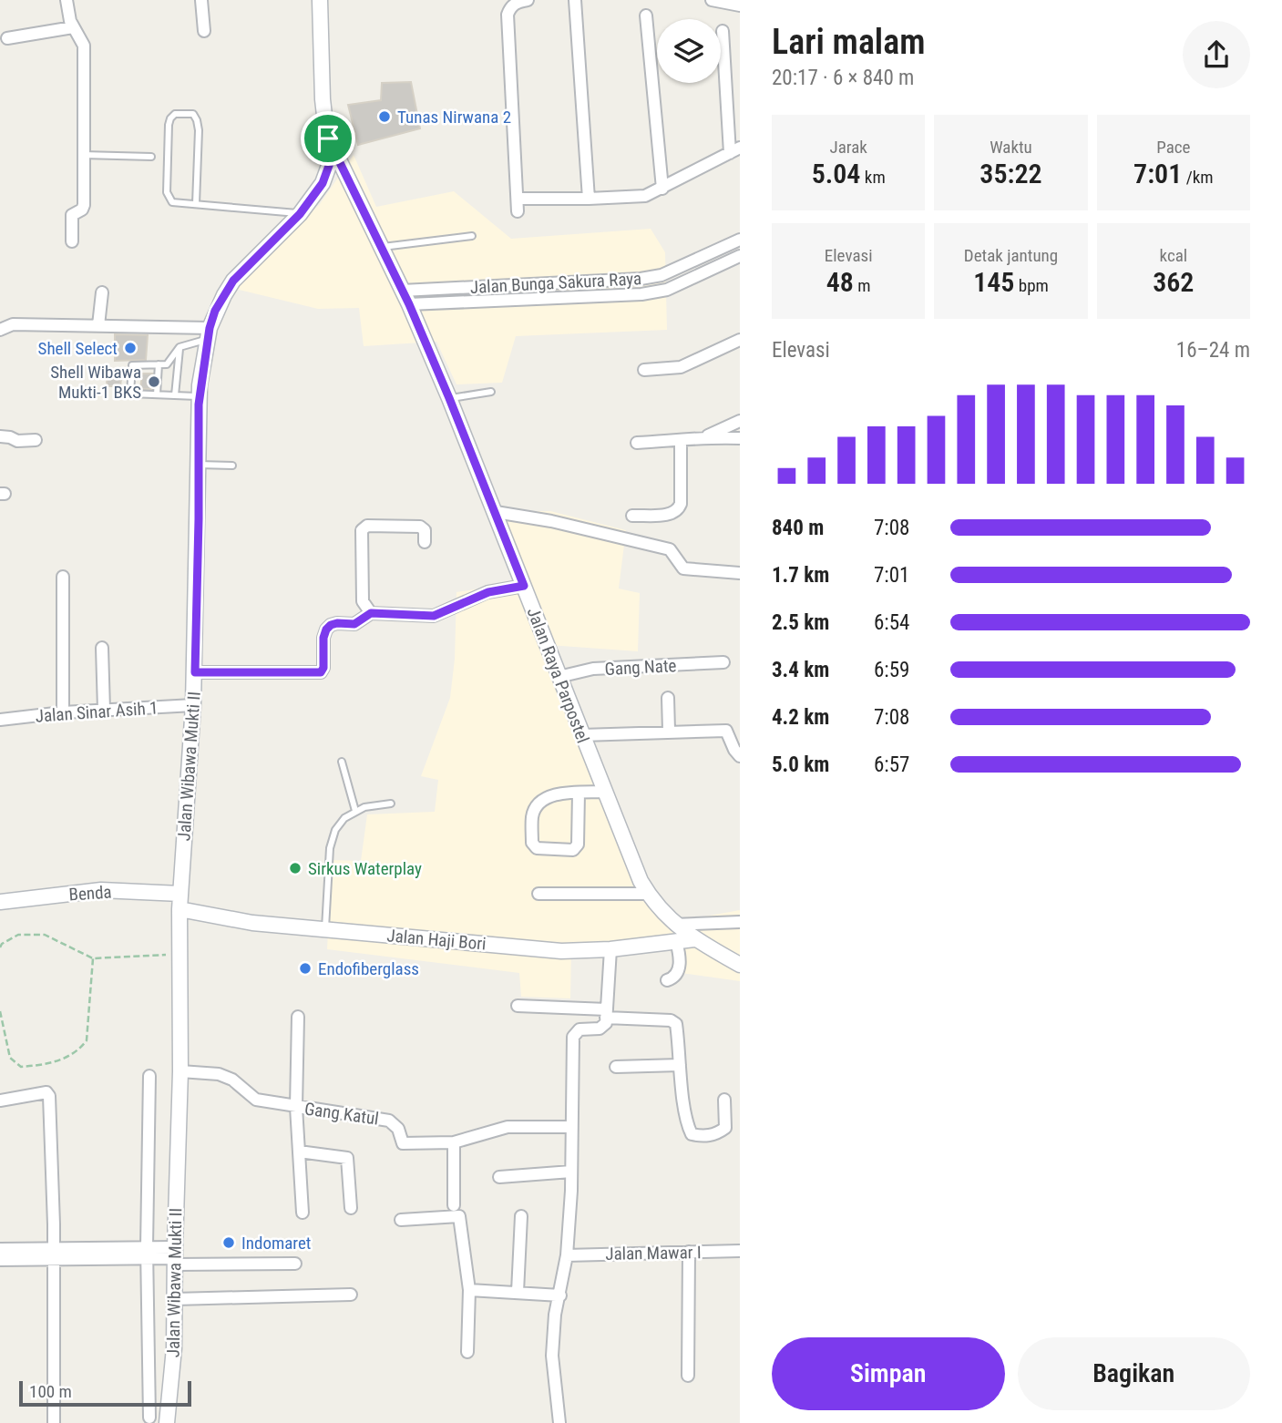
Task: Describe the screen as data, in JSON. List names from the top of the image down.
{
  "streets": {
    "main road": [
      "Jalan Raya Parpostel",
      "Jalan Wibawa Mukti II",
      "Benda",
      "Jalan Haji Bori"
    ],
    "street": [
      "Jalan Bunga Sakura Raya",
      "Gang Nate",
      "Jalan Sinar Asih 1",
      "Gang Katul",
      "Jalan Mawar I"
    ]
  },
  "crossings": [
    ["Jalan Bunga Sakura Raya", "Jalan Raya Parpostel"],
    ["Gang Nate", "Jalan Raya Parpostel"],
    ["Jalan Raya Parpostel", "Jalan Wibawa Mukti II"],
    ["Jalan Raya Parpostel", "Jalan Haji Bori"],
    ["Jalan Sinar Asih 1", "Jalan Wibawa Mukti II"],
    ["Jalan Wibawa Mukti II", "Benda"],
    ["Jalan Wibawa Mukti II", "Jalan Haji Bori"],
    ["Jalan Wibawa Mukti II", "Gang Katul"],
    ["Benda", "Jalan Haji Bori"]
  ],
  "places": [
    "Tunas Nirwana 2",
    "Shell Select",
    "Shell Wibawa Mukti-1 BKS",
    "Sirkus Waterplay",
    "Endofiberglass",
    "Indomaret"
  ],
  "scale_bar": "100 m",
  "page": {
    "heading": ["Lari malam", "20:17 · 6 × 840 m"],
    "stats": [
      ["Jarak", "5.04 km"],
      ["Waktu", "35:22"],
      ["Pace", "7:01 /km"],
      ["Elevasi", "48 m"],
      ["Detak jantung", "145 bpm"],
      ["kcal", "362"]
    ],
    "chart": ["Elevasi", "16–24 m"],
    "list": [
      {
        "name": "840 m",
        "note": "7:08"
      },
      {
        "name": "1.7 km",
        "note": "7:01"
      },
      {
        "name": "2.5 km",
        "note": "6:54"
      },
      {
        "name": "3.4 km",
        "note": "6:59"
      },
      {
        "name": "4.2 km",
        "note": "7:08"
      },
      {
        "name": "5.0 km",
        "note": "6:57"
      }
    ],
    "buttons": ["Simpan", "Bagikan"],
    "scale": "100 m"
  }
}
